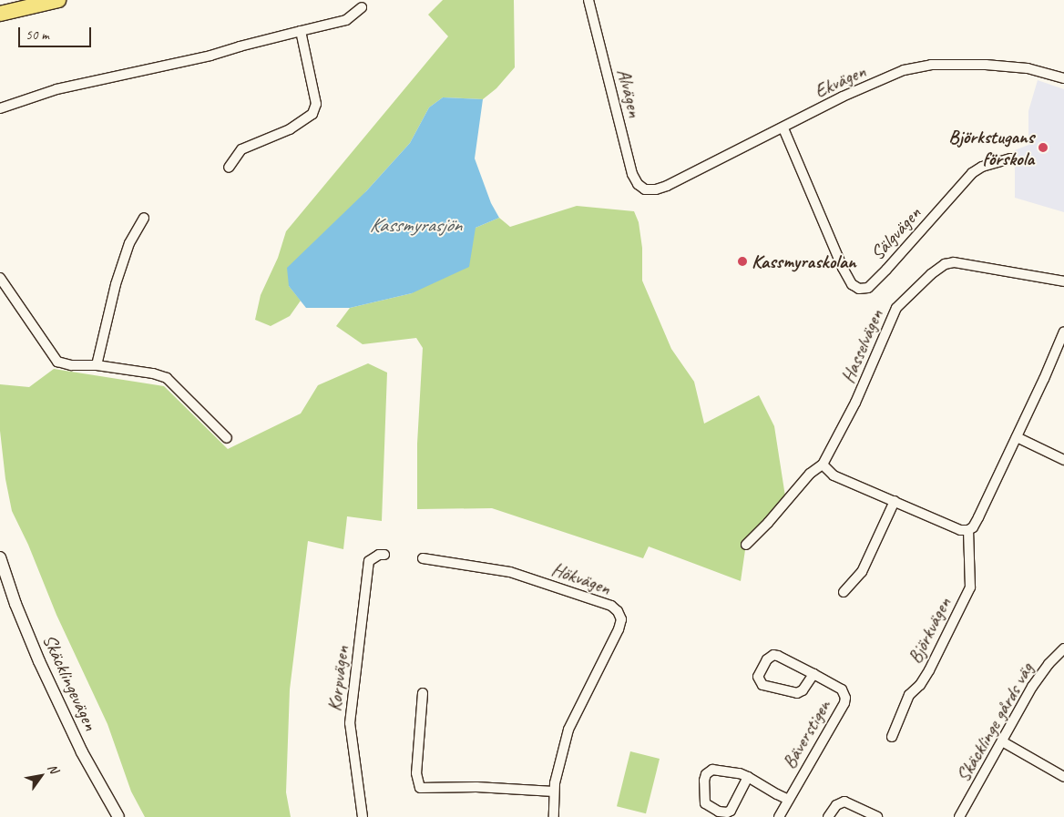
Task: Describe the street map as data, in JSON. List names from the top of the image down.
{
  "streets": {
    "street": [
      "Ekvägen",
      "Alvägen",
      "Sälgvägen",
      "Hasselvägen",
      "Hökvägen",
      "Björkvägen",
      "Korpvägen",
      "Skäcklingevägen",
      "Skäcklinge gårds väg",
      "Bäverstigen"
    ]
  },
  "crossings": [
    ["Ekvägen", "Alvägen"],
    ["Ekvägen", "Sälgvägen"]
  ],
  "water": ["Kassmyrasjön"],
  "places": ["Björkstugans förskola", "Kassmyraskolan"],
  "scale_bar": "50 m",
  "north": "top right"
}
